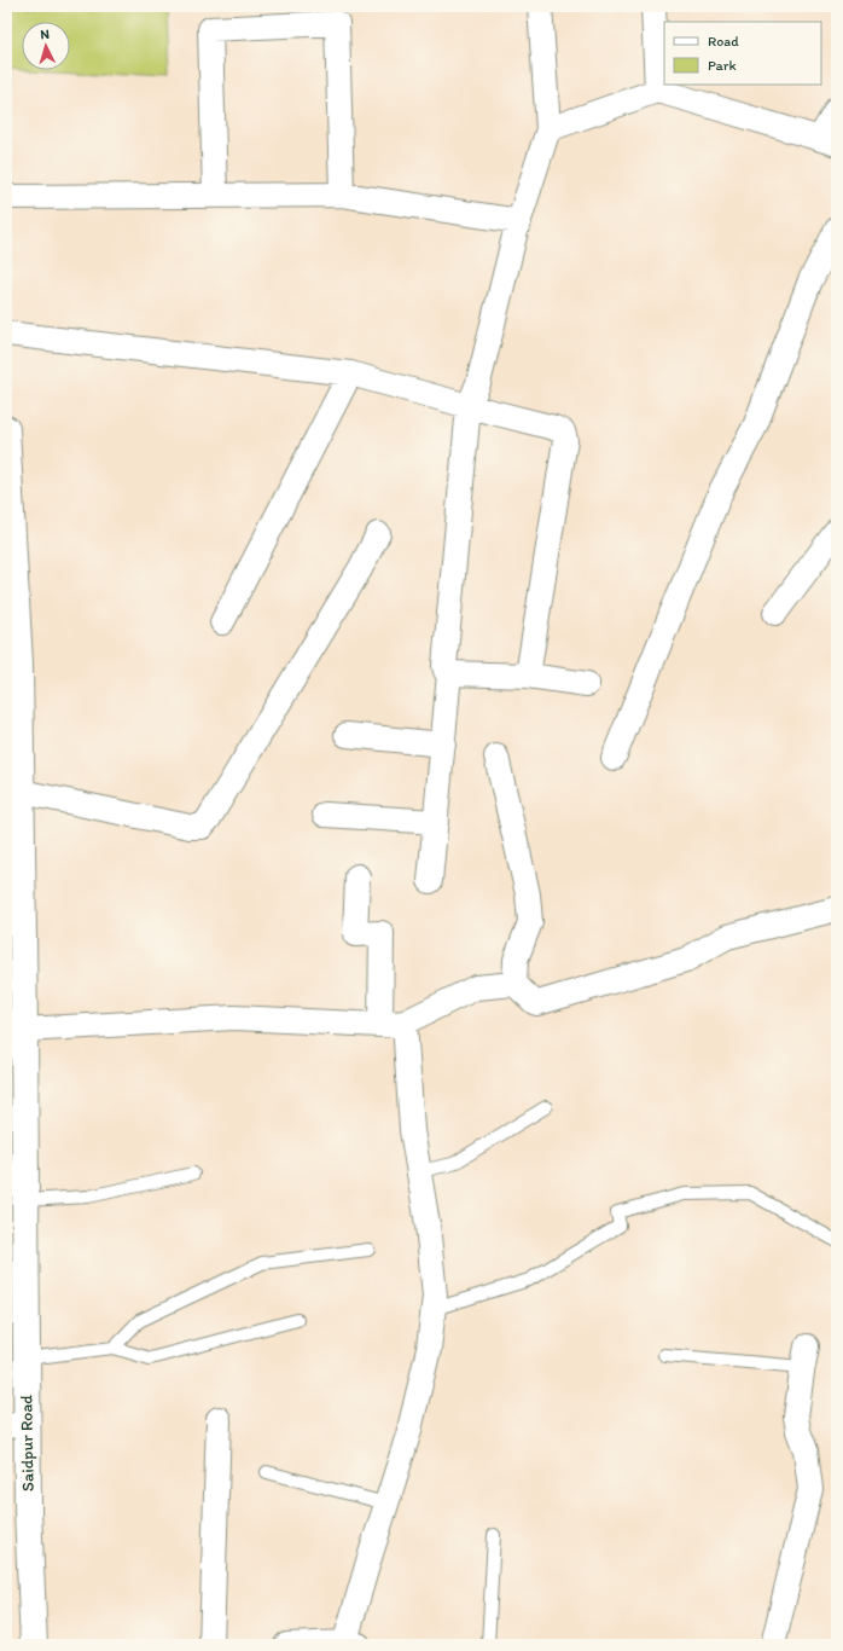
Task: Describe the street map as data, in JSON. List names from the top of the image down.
{
  "streets": {
    "main road": ["Saidpur Road"]
  },
  "legend": ["Road", "Park"],
  "north": "top"
}
